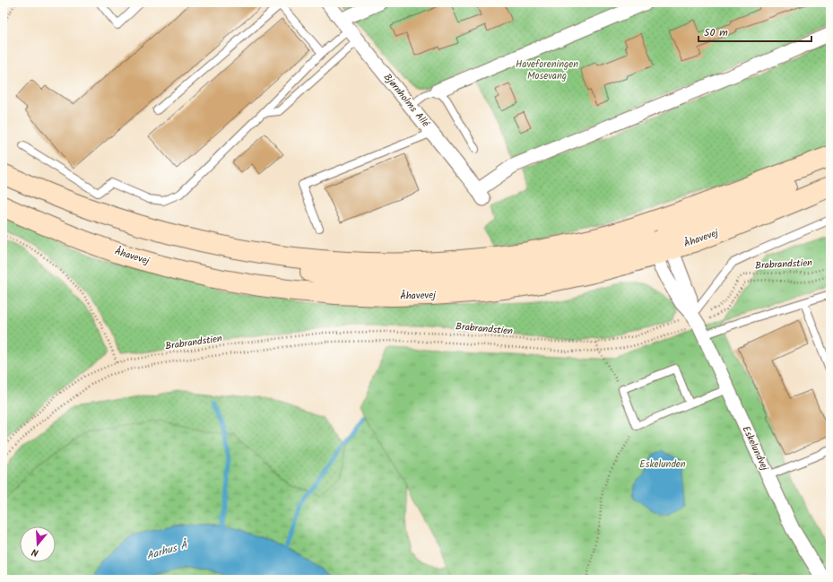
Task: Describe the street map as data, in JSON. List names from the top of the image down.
{
  "streets": {
    "main road": ["Åhavevej"],
    "street": ["Bjørnholms Allé", "Eskelundvej"],
    "path": ["Brabrandstien"]
  },
  "crossings": [
    ["Åhavevej", "Eskelundvej"],
    ["Brabrandstien", "Eskelundvej"]
  ],
  "water": ["Aarhus Å"],
  "parks": ["Haveforeningen Mosevang", "Eskelunden"],
  "scale_bar": "50 m",
  "north": "bottom"
}
